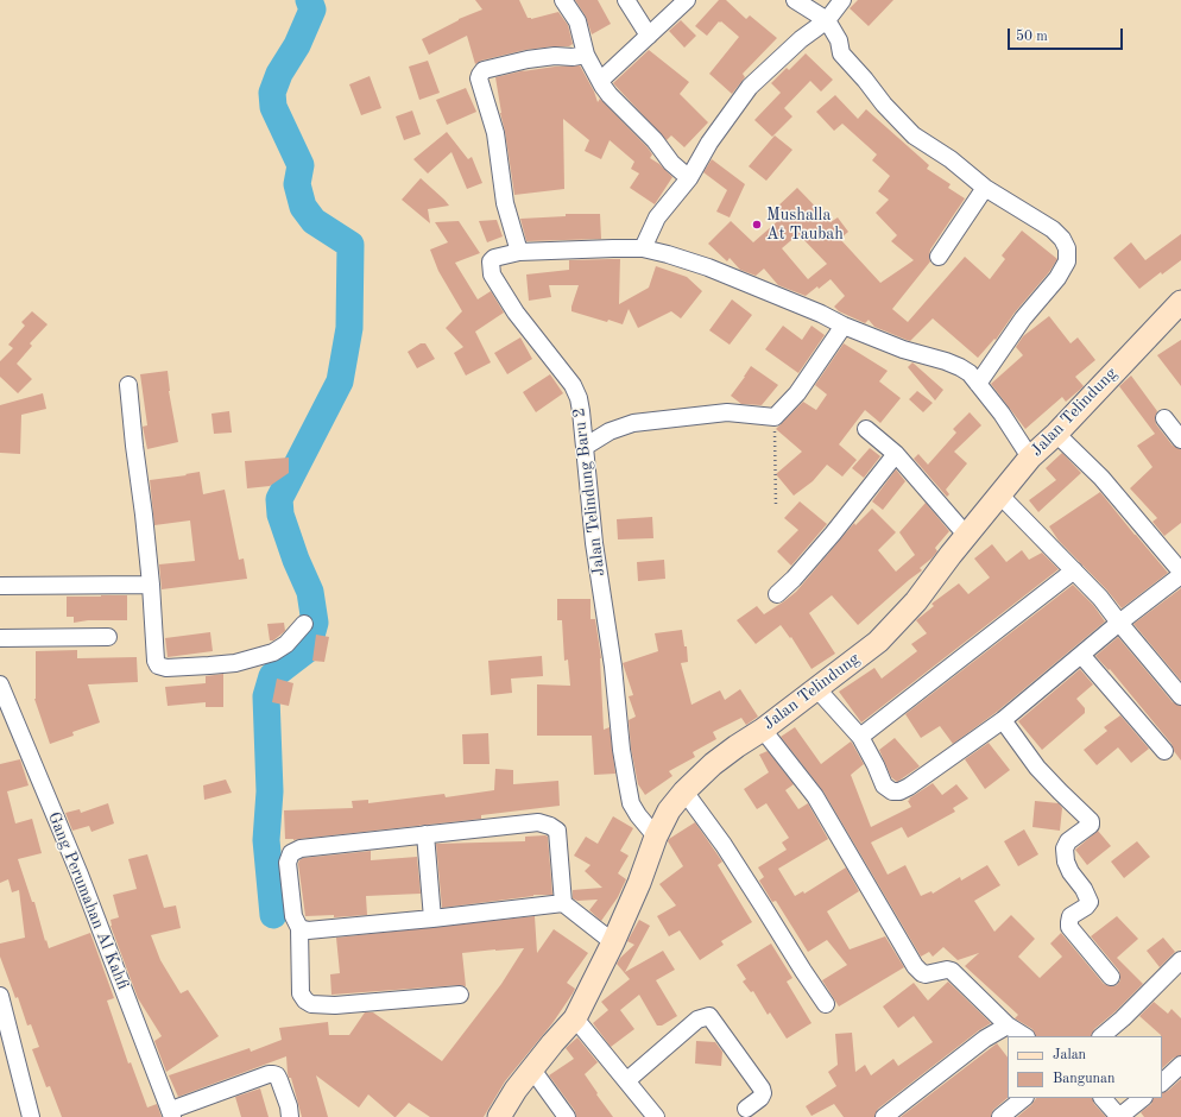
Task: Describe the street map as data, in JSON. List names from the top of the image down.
{
  "streets": {
    "main road": ["Jalan Telindung"],
    "street": ["Jalan Telindung Baru 2", "Gang Perumahan Al Kahfi"]
  },
  "crossings": [
    ["Jalan Telindung", "Jalan Telindung Baru 2"]
  ],
  "places": ["Mushalla At Taubah"],
  "legend": ["Jalan", "Bangunan"],
  "scale_bar": "50 m"
}
